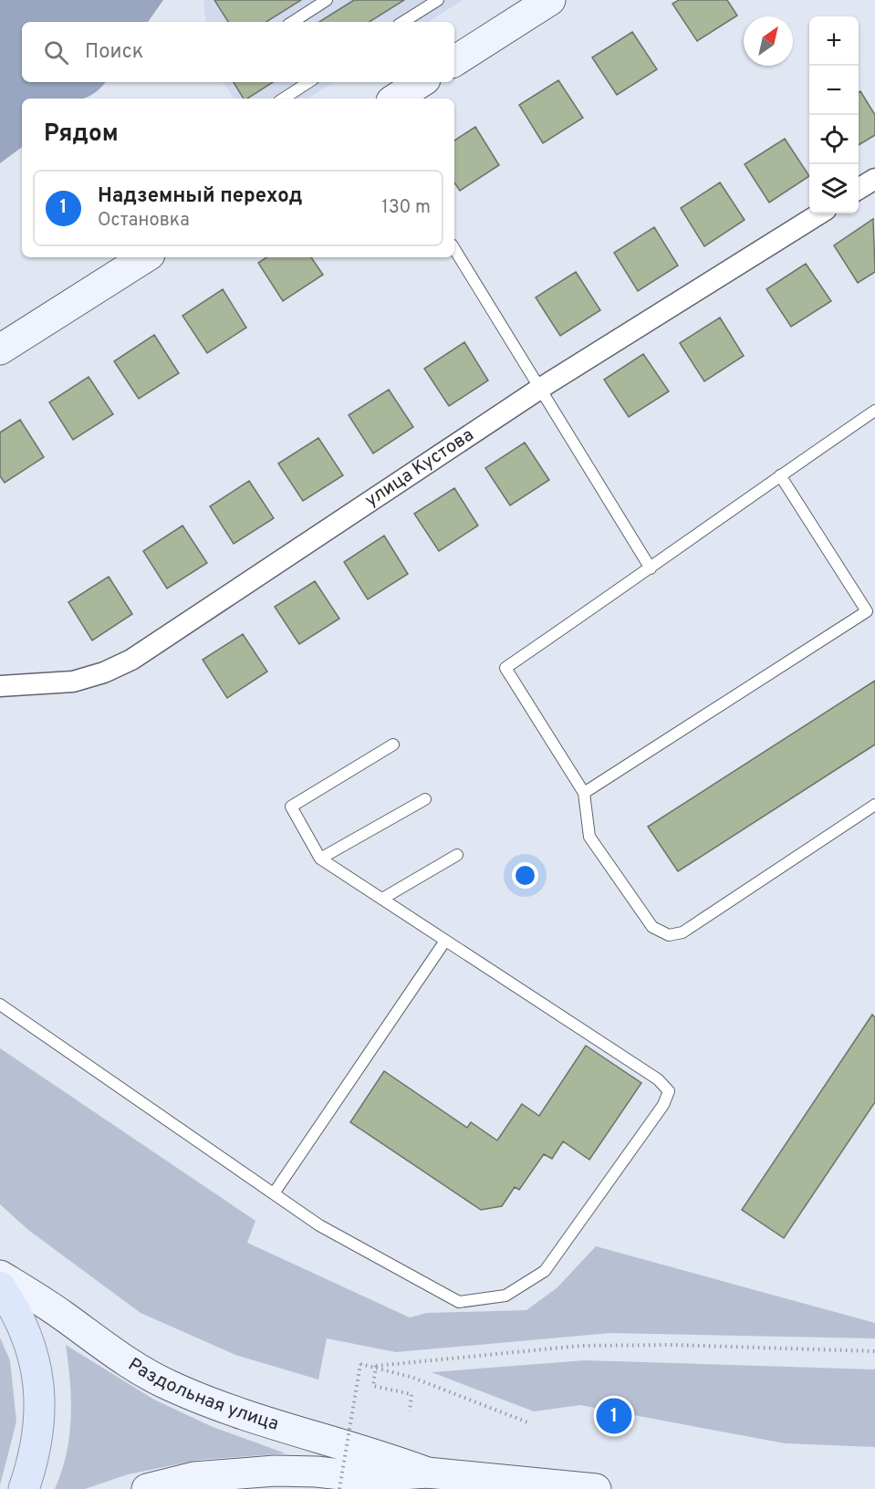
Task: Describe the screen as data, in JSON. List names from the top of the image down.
{
  "streets": {
    "main road": ["Раздольная улица"],
    "street": ["улица Кустова"]
  },
  "north": "top right",
  "page": {
    "map_buttons": ["+", "−"],
    "search": "Поиск",
    "heading": "Рядом",
    "list": [
      {
        "mark": "1",
        "name": "Надземный переход",
        "note": "Остановка",
        "value": "130 m"
      }
    ],
    "pins": "1"
  }
}
